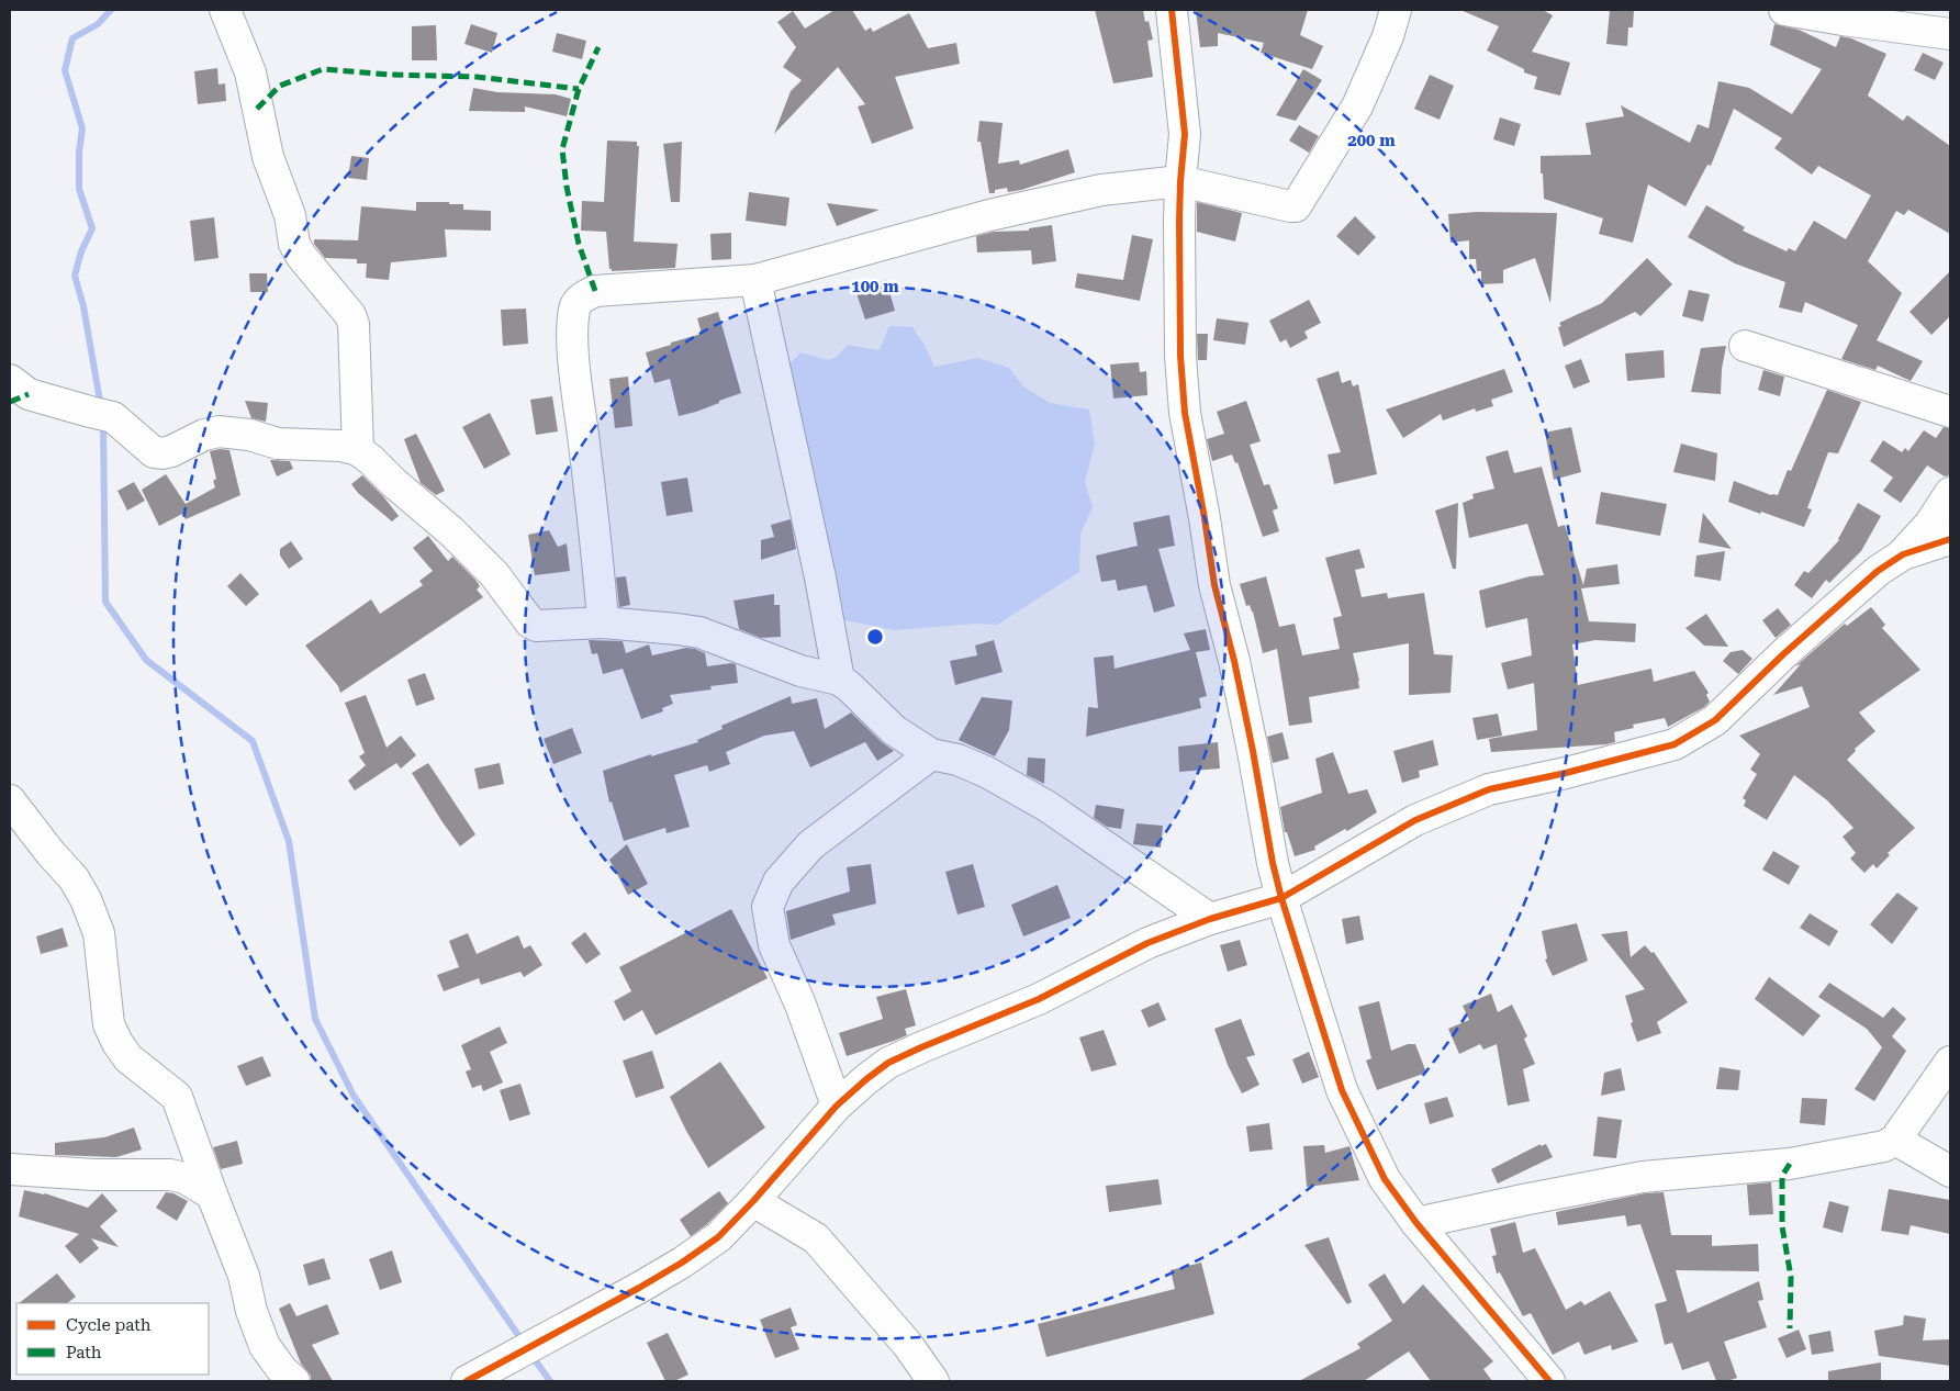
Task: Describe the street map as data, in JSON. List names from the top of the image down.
{
  "legend": ["Cycle path", "Path"],
  "rings": ["200 m", "100 m"]
}
